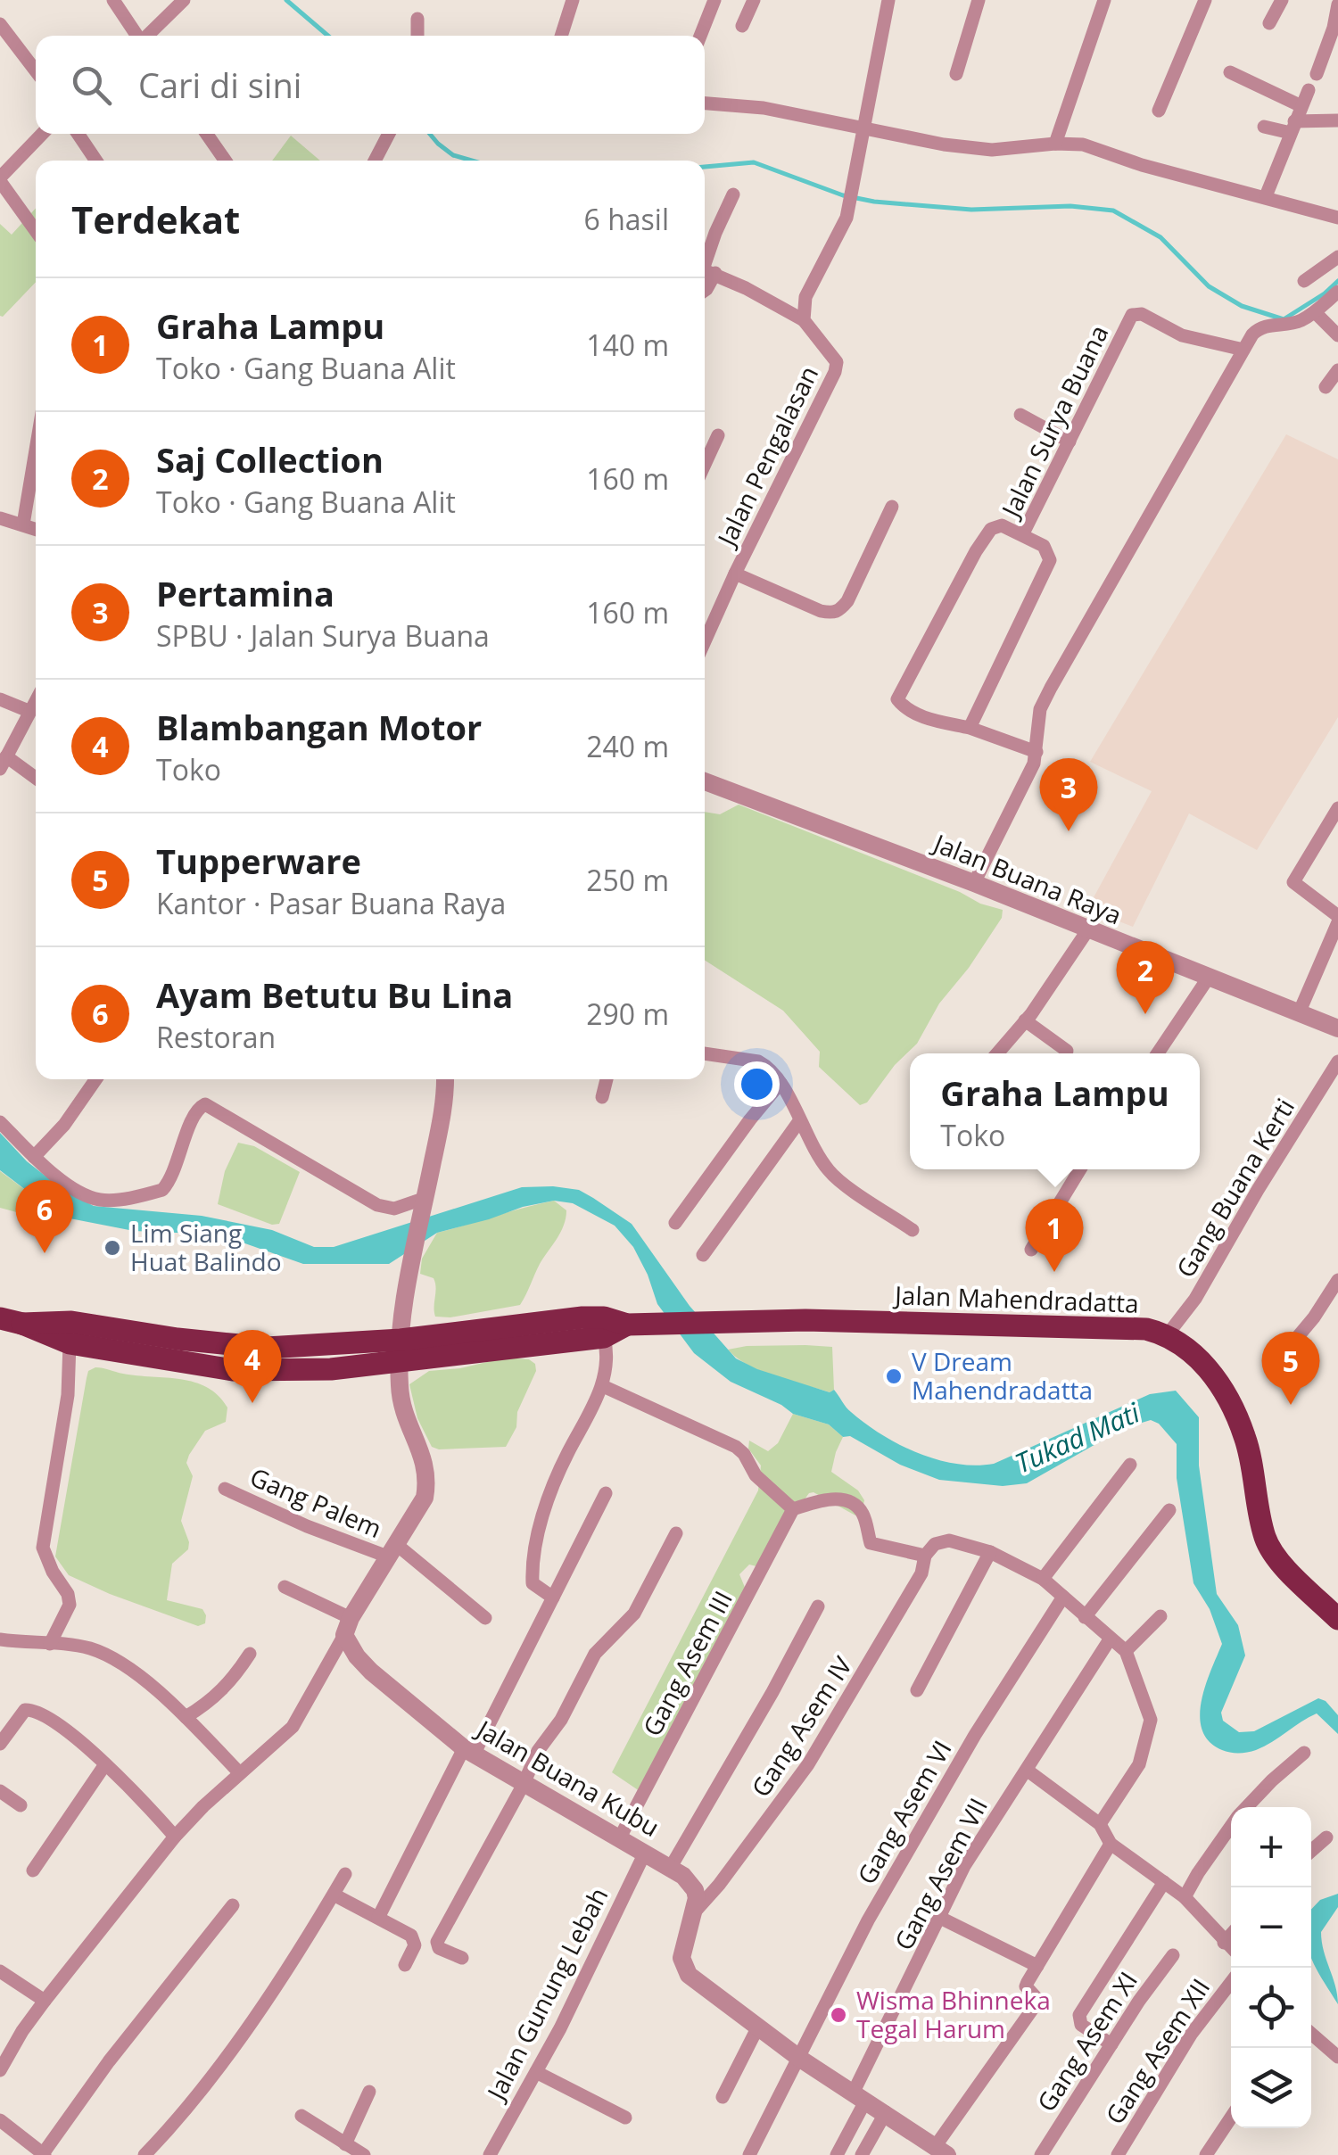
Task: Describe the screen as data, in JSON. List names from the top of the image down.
{
  "streets": {
    "highway": ["Jalan Mahendradatta"],
    "street": [
      "Jalan Surya Buana",
      "Jalan Pengalasan",
      "Jalan Buana Raya",
      "Gang Buana Kerti",
      "Gang Palem",
      "Gang Asem III",
      "Gang Asem IV",
      "Jalan Buana Kubu",
      "Gang Asem VI",
      "Gang Asem VII",
      "Jalan Gunung Lebah",
      "Gang Asem XI",
      "Gang Asem XII"
    ]
  },
  "crossings": [
    ["Gang Buana Kerti", "Jalan Mahendradatta"],
    ["Gang Asem III", "Jalan Buana Kubu"],
    ["Gang Asem IV", "Jalan Buana Kubu"],
    ["Jalan Buana Kubu", "Jalan Gunung Lebah"]
  ],
  "water": ["Tukad Mati"],
  "places": ["Lim Siang Huat Balindo", "V Dream Mahendradatta", "Wisma Bhinneka Tegal Harum"],
  "page": {
    "search": "Cari di sini",
    "heading": ["Terdekat", "6 hasil"],
    "list": [
      {
        "mark": "1",
        "name": "Graha Lampu",
        "note": "Toko · Gang Buana Alit",
        "value": "140 m"
      },
      {
        "mark": "2",
        "name": "Saj Collection",
        "note": "Toko · Gang Buana Alit",
        "value": "160 m"
      },
      {
        "mark": "3",
        "name": "Pertamina",
        "note": "SPBU · Jalan Surya Buana",
        "value": "160 m"
      },
      {
        "mark": "4",
        "name": "Blambangan Motor",
        "note": "Toko",
        "value": "240 m"
      },
      {
        "mark": "5",
        "name": "Tupperware",
        "note": "Kantor · Pasar Buana Raya",
        "value": "250 m"
      },
      {
        "mark": "6",
        "name": "Ayam Betutu Bu Lina",
        "note": "Restoran",
        "value": "290 m"
      }
    ],
    "pins": [
      "3",
      "2",
      "6",
      "1",
      "4",
      "5"
    ],
    "popup": ["Graha Lampu", "Toko"],
    "map_buttons": ["+", "−"]
  }
}
